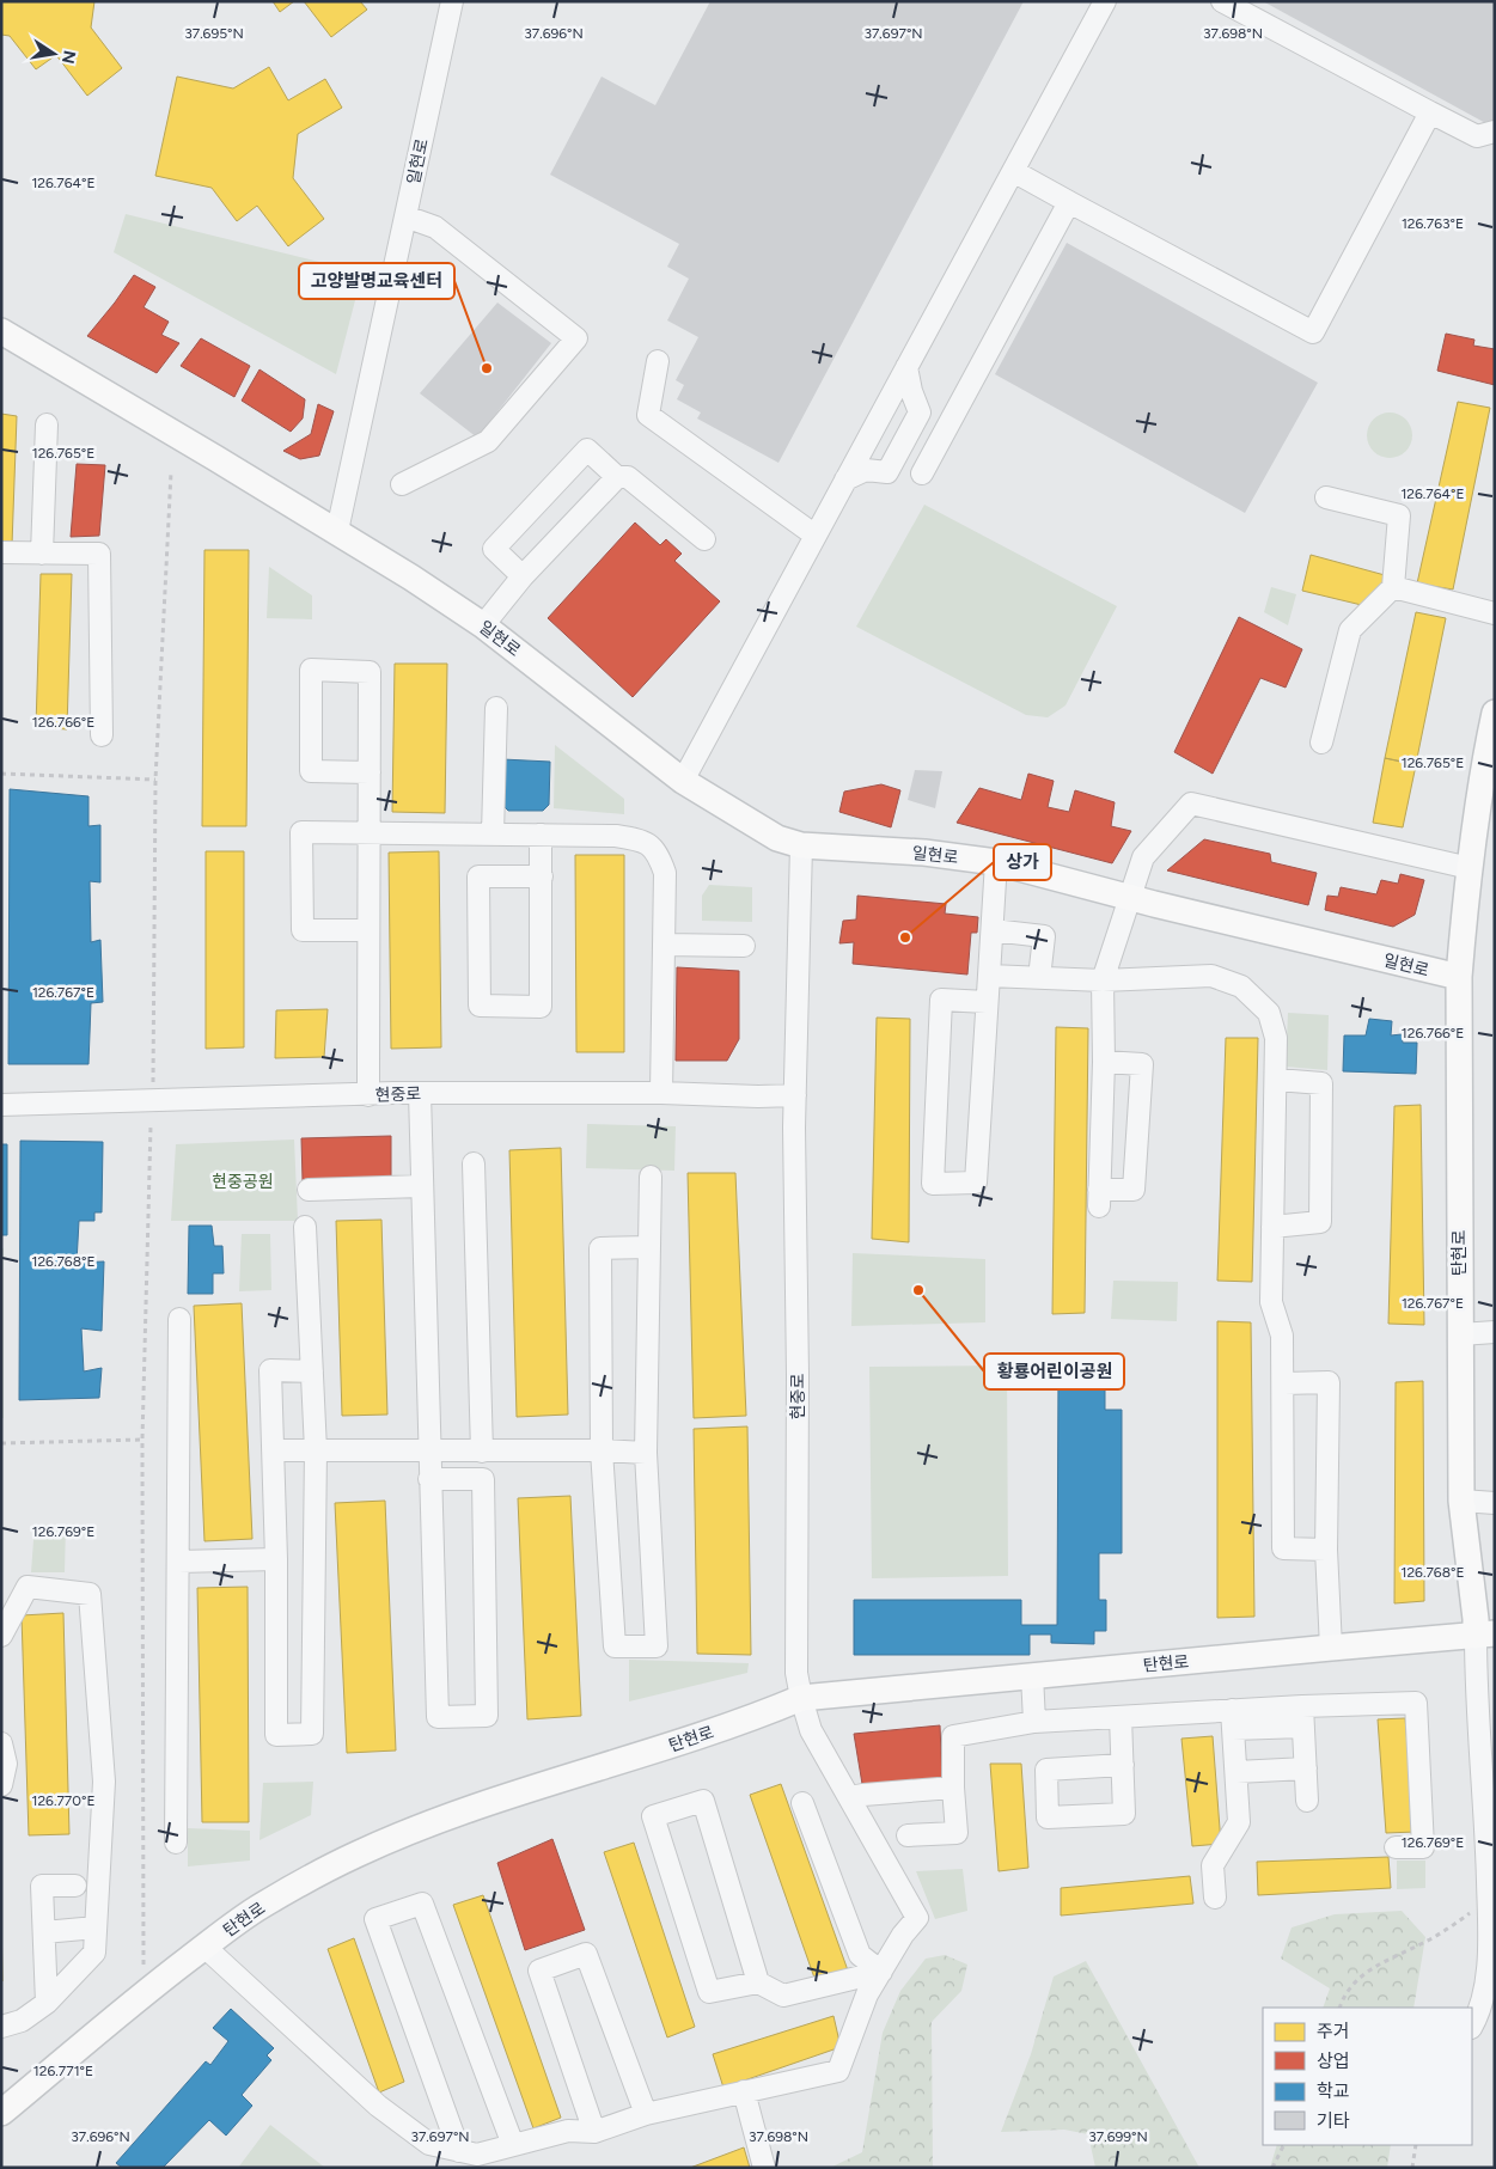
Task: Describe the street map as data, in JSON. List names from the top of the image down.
{
  "streets": {
    "main road": ["일현로", "탄현로"],
    "street": ["현중로"]
  },
  "crossings": [
    ["일현로", "현중로"],
    ["일현로", "탄현로"],
    ["현중로", "탄현로"]
  ],
  "parks": ["현중공원"],
  "places": ["고양발명교육센터", "상가", "황룡어린이공원"],
  "legend": [
    "주거",
    "상업",
    "학교",
    "기타"
  ],
  "north": "right",
  "coordinates": [
    "37.695°N",
    "37.696°N",
    "37.697°N",
    "37.698°N",
    "126.764°E",
    "126.763°E",
    "126.765°E",
    "126.766°E",
    "126.767°E",
    "126.768°E",
    "126.769°E",
    "126.770°E",
    "126.771°E",
    "37.699°N"
  ]
}
